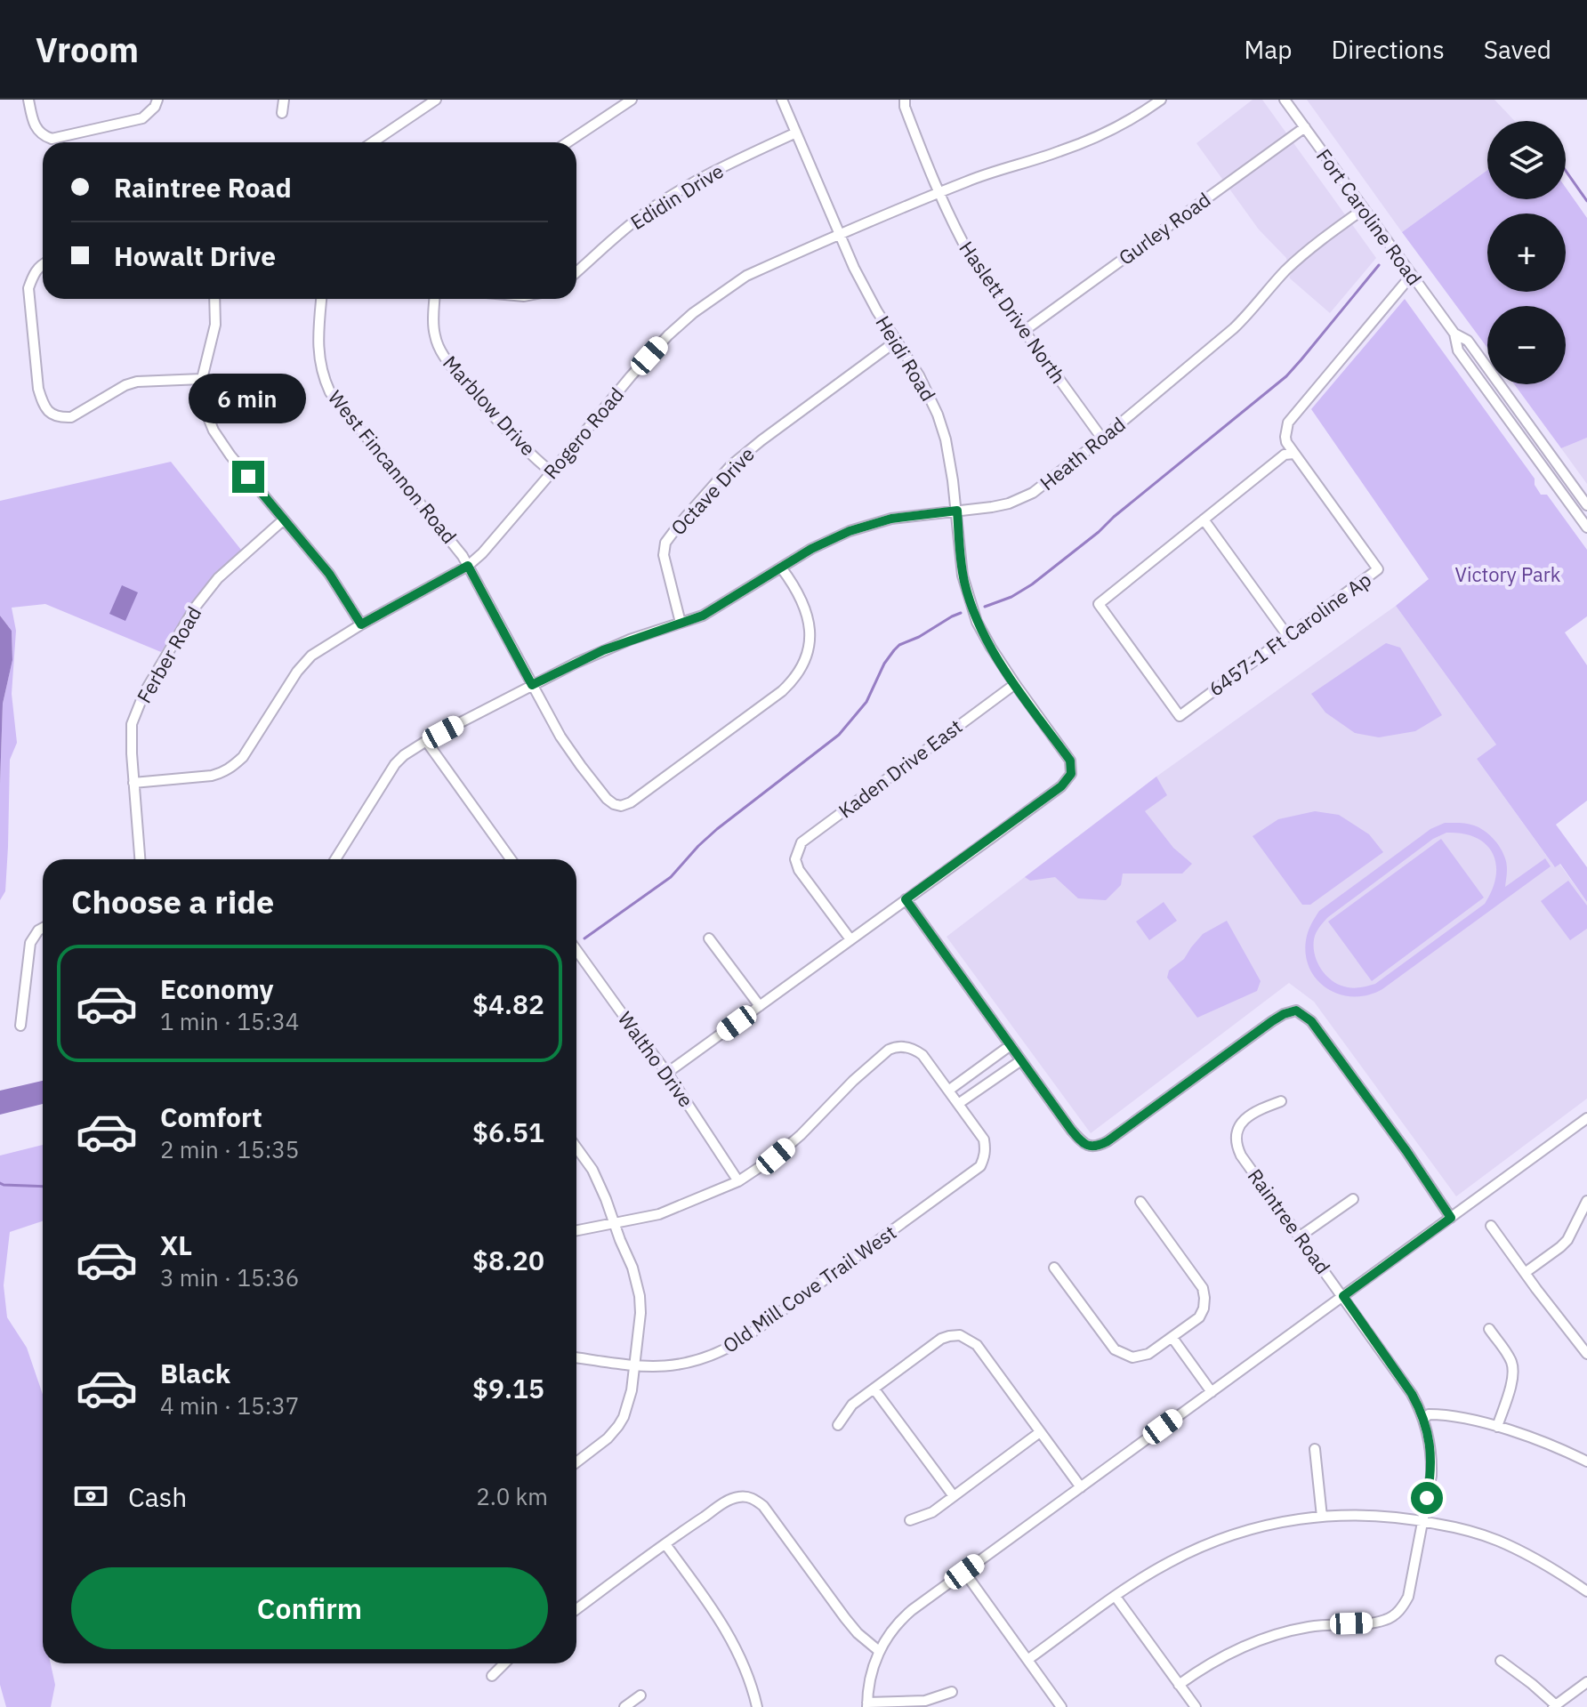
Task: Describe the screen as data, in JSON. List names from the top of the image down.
{
  "streets": {
    "street": [
      "Edidin Drive",
      "Fort Caroline Road",
      "Gurley Road",
      "Haslett Drive North",
      "Heidi Road",
      "Marblow Drive",
      "Rogero Road",
      "Heath Road",
      "West Fincannon Road",
      "Octave Drive",
      "6457-1 Ft Caroline Ap",
      "Ferber Road",
      "Kaden Drive East",
      "Waltho Drive",
      "Raintree Road",
      "Old Mill Cove Trail West"
    ]
  },
  "crossings": [
    ["Edidin Drive", "Heidi Road"],
    ["Fort Caroline Road", "Gurley Road"],
    ["Fort Caroline Road", "Heath Road"],
    ["Gurley Road", "Haslett Drive North"],
    ["Haslett Drive North", "Rogero Road"],
    ["Haslett Drive North", "Heath Road"],
    ["Heidi Road", "Rogero Road"],
    ["Heidi Road", "Heath Road"],
    ["Heidi Road", "Octave Drive"],
    ["Heidi Road", "Kaden Drive East"],
    ["Marblow Drive", "Rogero Road"],
    ["Rogero Road", "West Fincannon Road"],
    ["Rogero Road", "Ferber Road"],
    ["Heath Road", "West Fincannon Road"],
    ["Heath Road", "Octave Drive"]
  ],
  "parks": ["Victory Park"],
  "page": {
    "header": "Vroom",
    "nav": ["Map", "Directions", "Saved"],
    "map_buttons": ["+", "−"],
    "banner": ["Raintree Road", "Howalt Drive"],
    "bubble": "6 min",
    "heading": "Choose a ride",
    "list": [
      {
        "name": "Economy",
        "note": "1 min · 15:34",
        "value": "$4.82"
      },
      {
        "name": "Comfort",
        "note": "2 min · 15:35",
        "value": "$6.51"
      },
      {
        "name": "XL",
        "note": "3 min · 15:36",
        "value": "$8.20"
      },
      {
        "name": "Black",
        "note": "4 min · 15:37",
        "value": "$9.15"
      }
    ],
    "pay": ["Cash", "2.0 km"],
    "buttons": "Confirm"
  }
}
